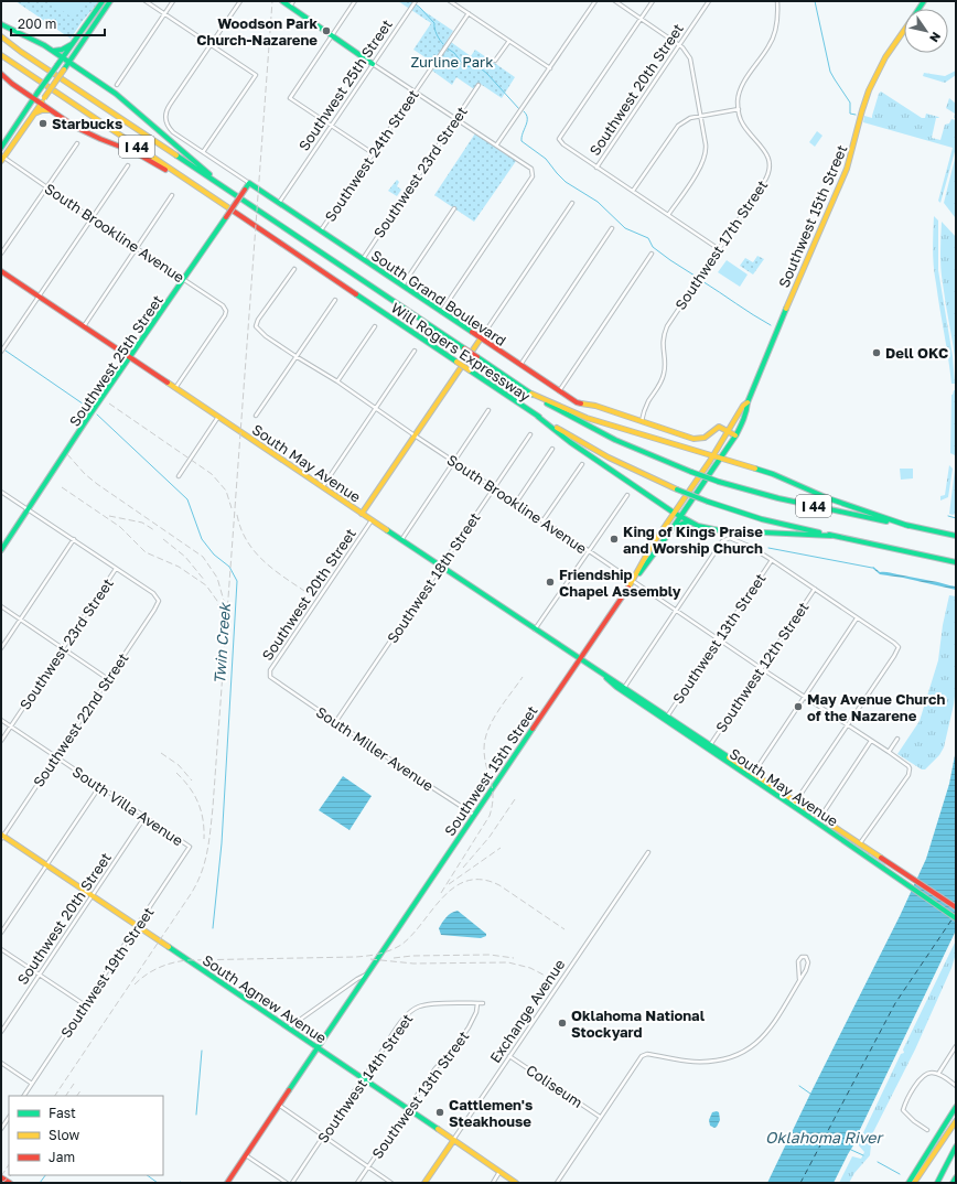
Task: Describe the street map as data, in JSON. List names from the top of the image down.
{
  "streets": {
    "main road": [
      "Southwest 25th Street",
      "Southwest 20th Street",
      "I 44",
      "Southwest 15th Street",
      "South Grand Boulevard",
      "Will Rogers Expressway",
      "South May Avenue",
      "South Agnew Avenue",
      "Exchange Avenue"
    ],
    "street": [
      "Southwest 24th Street",
      "Southwest 23rd Street",
      "South Brookline Avenue",
      "Southwest 17th Street",
      "Southwest 18th Street",
      "Southwest 13th Street",
      "Southwest 12th Street",
      "Southwest 22nd Street",
      "South Miller Avenue",
      "South Villa Avenue",
      "Southwest 19th Street",
      "Southwest 14th Street",
      "Coliseum"
    ]
  },
  "crossings": [
    ["Southwest 25th Street", "South Brookline Avenue"],
    ["Southwest 25th Street", "South Grand Boulevard"],
    ["Southwest 25th Street", "South May Avenue"],
    ["Southwest 20th Street", "South Brookline Avenue"],
    ["Southwest 20th Street", "South Grand Boulevard"],
    ["Southwest 20th Street", "South May Avenue"],
    ["Southwest 20th Street", "South Miller Avenue"],
    ["Southwest 20th Street", "South Villa Avenue"],
    ["Southwest 20th Street", "South Agnew Avenue"],
    ["Southwest 24th Street", "South Grand Boulevard"],
    ["Southwest 23rd Street", "South Grand Boulevard"],
    ["Southwest 23rd Street", "Southwest 22nd Street"],
    ["Southwest 23rd Street", "South Villa Avenue"],
    ["Southwest 15th Street", "South Brookline Avenue"],
    ["Southwest 15th Street", "South Grand Boulevard"],
    ["Southwest 15th Street", "South May Avenue"],
    ["Southwest 15th Street", "South Miller Avenue"],
    ["Southwest 15th Street", "South Agnew Avenue"],
    ["South Brookline Avenue", "South May Avenue"],
    ["South Brookline Avenue", "Southwest 18th Street"],
    ["South Brookline Avenue", "Southwest 13th Street"],
    ["South Brookline Avenue", "Southwest 12th Street"],
    ["Southwest 17th Street", "South Grand Boulevard"],
    ["South May Avenue", "Southwest 18th Street"],
    ["South May Avenue", "Southwest 13th Street"],
    ["South May Avenue", "Southwest 12th Street"],
    ["Southwest 18th Street", "South Miller Avenue"],
    ["Southwest 13th Street", "South Agnew Avenue"],
    ["Southwest 13th Street", "Southwest 14th Street"],
    ["Southwest 22nd Street", "South Villa Avenue"],
    ["Southwest 22nd Street", "South Agnew Avenue"],
    ["South Villa Avenue", "Southwest 19th Street"],
    ["Southwest 19th Street", "South Agnew Avenue"],
    ["South Agnew Avenue", "Exchange Avenue"],
    ["South Agnew Avenue", "Southwest 14th Street"],
    ["Exchange Avenue", "Coliseum"]
  ],
  "water": ["Twin Creek", "Oklahoma River"],
  "parks": ["Zurline Park"],
  "places": [
    "Woodson Park Church-Nazarene",
    "Starbucks",
    "Dell OKC",
    "King of Kings Praise and Worship Church",
    "Friendship Chapel Assembly",
    "May Avenue Church of the Nazarene",
    "Oklahoma National Stockyard",
    "Cattlemen's Steakhouse"
  ],
  "legend": ["Fast", "Slow", "Jam"],
  "scale_bar": "200 m",
  "north": "bottom right"
}
